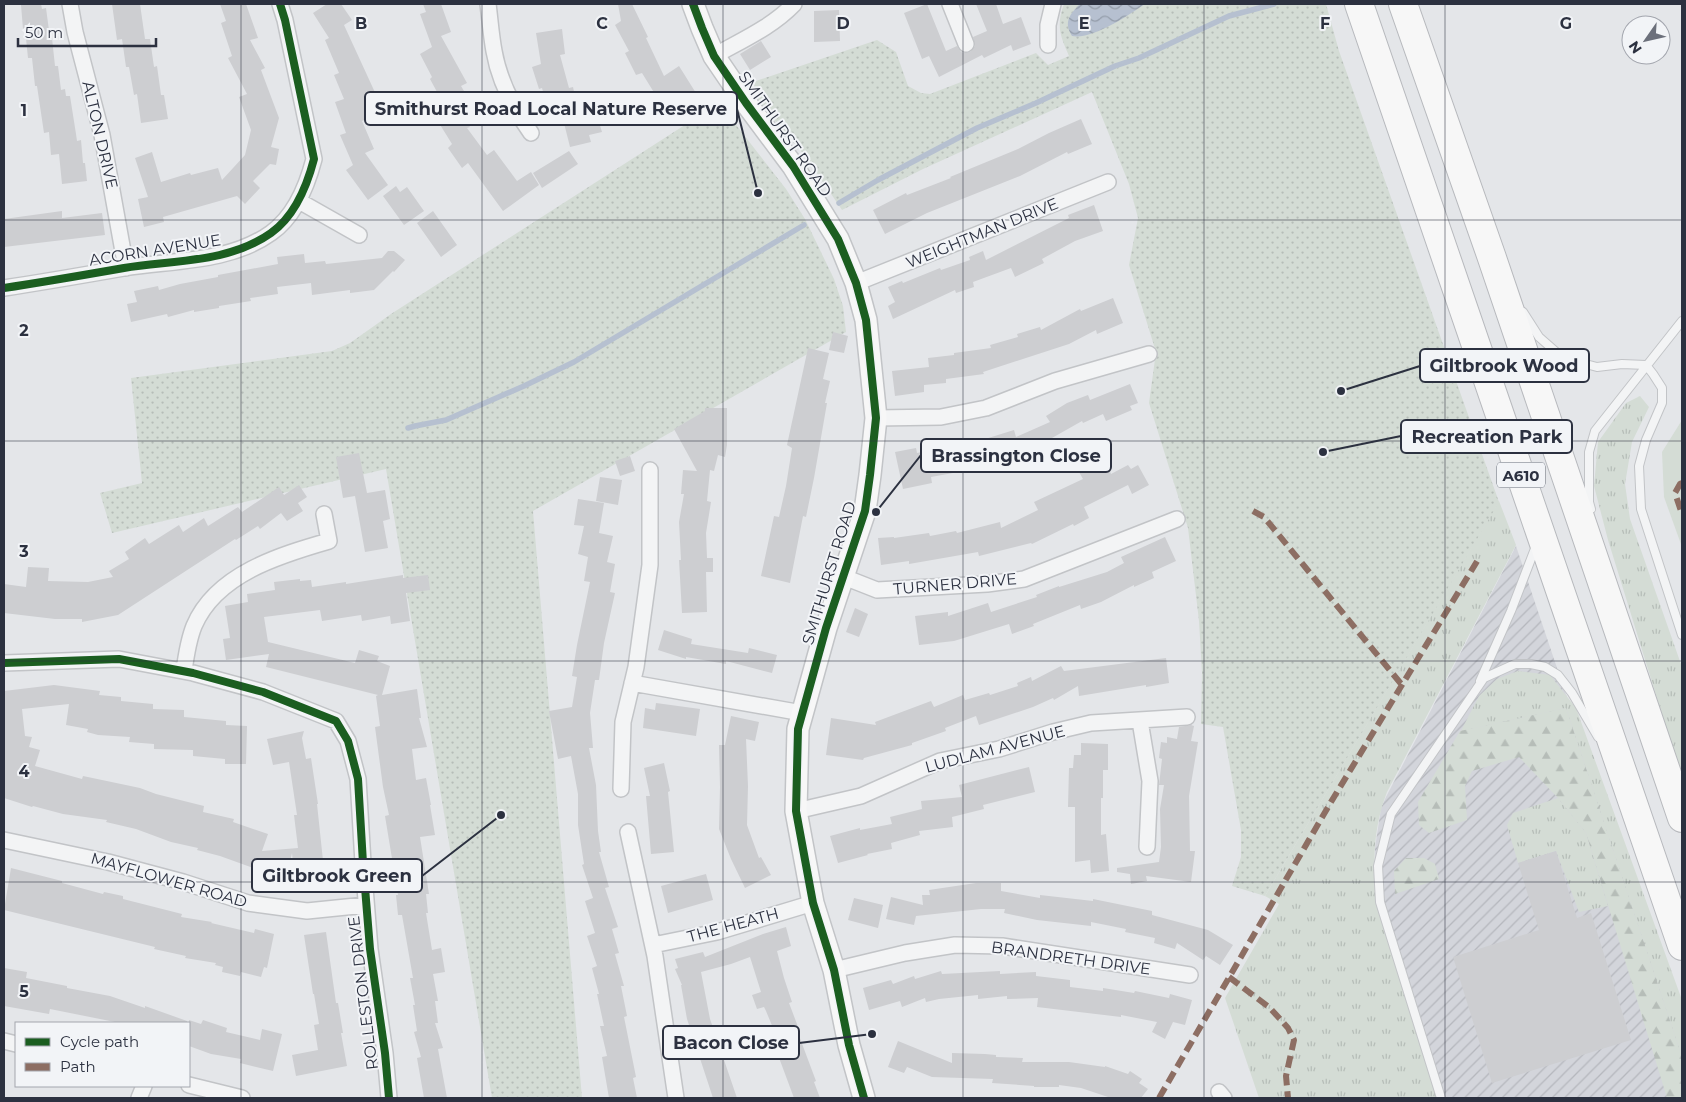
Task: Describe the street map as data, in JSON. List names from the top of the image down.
{
  "streets": {
    "highway": ["A610"],
    "street": [
      "SMITHURST ROAD",
      "ALTON DRIVE",
      "WEIGHTMAN DRIVE",
      "ACORN AVENUE",
      "TURNER DRIVE",
      "LUDLAM AVENUE",
      "MAYFLOWER ROAD",
      "THE HEATH",
      "BRANDRETH DRIVE",
      "ROLLESTON DRIVE"
    ]
  },
  "crossings": [
    ["SMITHURST ROAD", "WEIGHTMAN DRIVE"],
    ["SMITHURST ROAD", "TURNER DRIVE"],
    ["SMITHURST ROAD", "LUDLAM AVENUE"],
    ["SMITHURST ROAD", "THE HEATH"],
    ["SMITHURST ROAD", "BRANDRETH DRIVE"],
    ["ALTON DRIVE", "ACORN AVENUE"],
    ["MAYFLOWER ROAD", "ROLLESTON DRIVE"]
  ],
  "places": [
    "Smithurst Road Local Nature Reserve",
    "Giltbrook Wood",
    "Recreation Park",
    "Brassington Close",
    "Giltbrook Green",
    "Bacon Close"
  ],
  "legend": ["Cycle path", "Path"],
  "scale_bar": "50 m",
  "north": "bottom left",
  "grid": {
    "columns": [
      "B",
      "C",
      "D",
      "E",
      "F",
      "G"
    ],
    "rows": [
      "1",
      "2",
      "3",
      "4",
      "5"
    ]
  }
}
